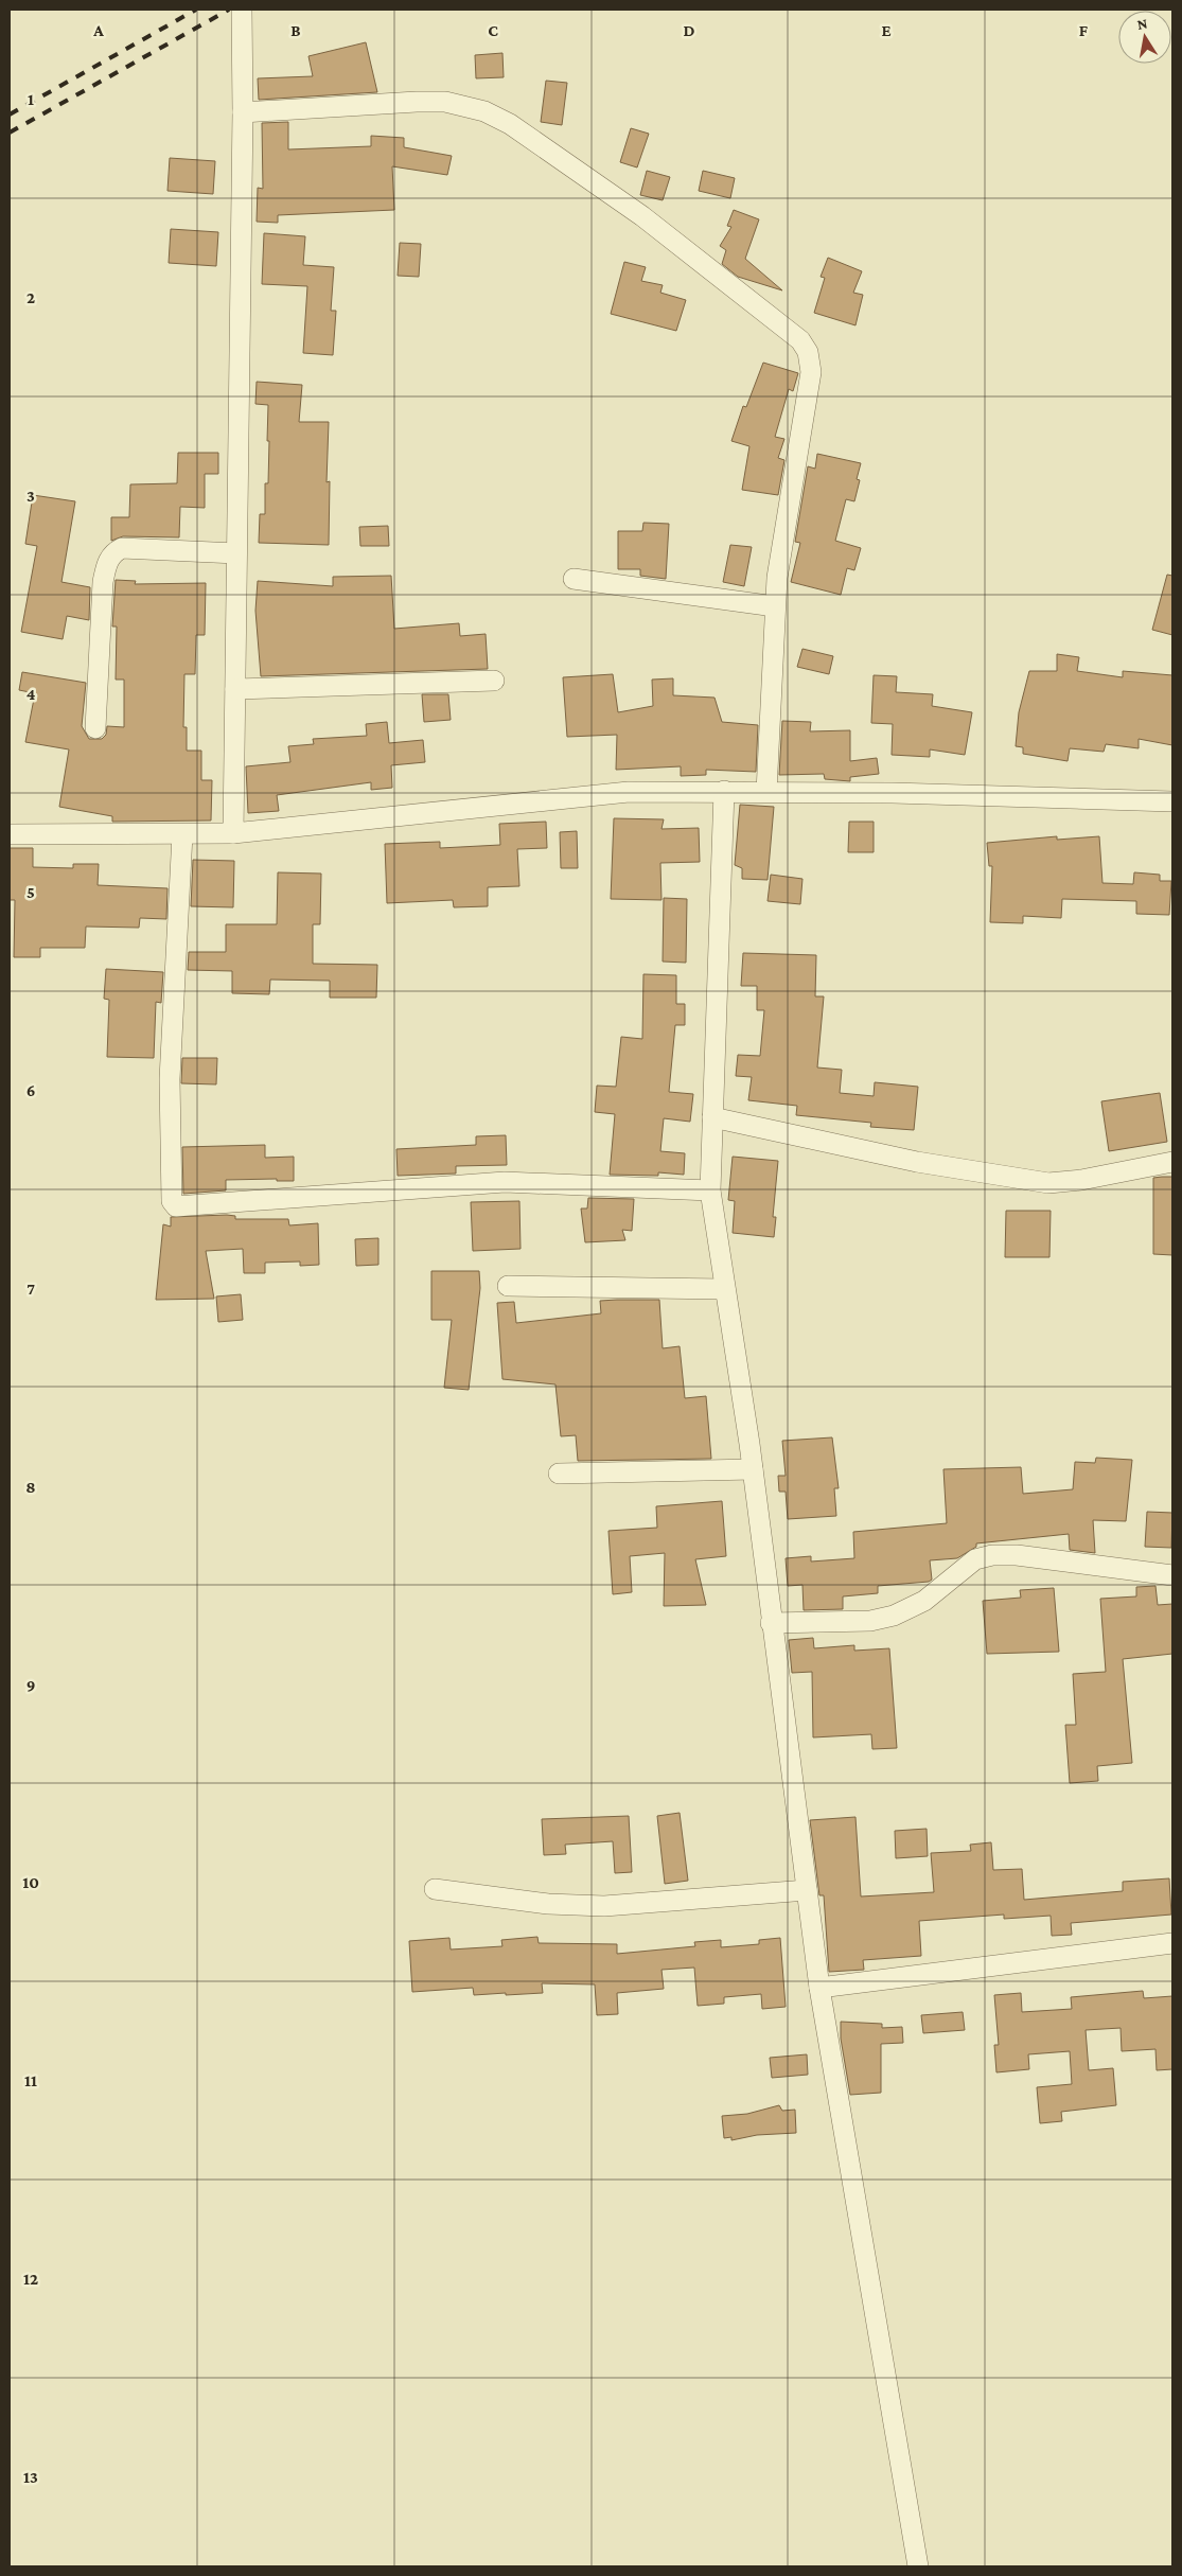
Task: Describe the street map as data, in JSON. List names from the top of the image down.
{
  "north": "top",
  "grid": {
    "columns": [
      "A",
      "B",
      "C",
      "D",
      "E",
      "F"
    ],
    "rows": [
      "1",
      "2",
      "3",
      "4",
      "5",
      "6",
      "7",
      "8",
      "9",
      "10",
      "11",
      "12",
      "13"
    ]
  }
}
